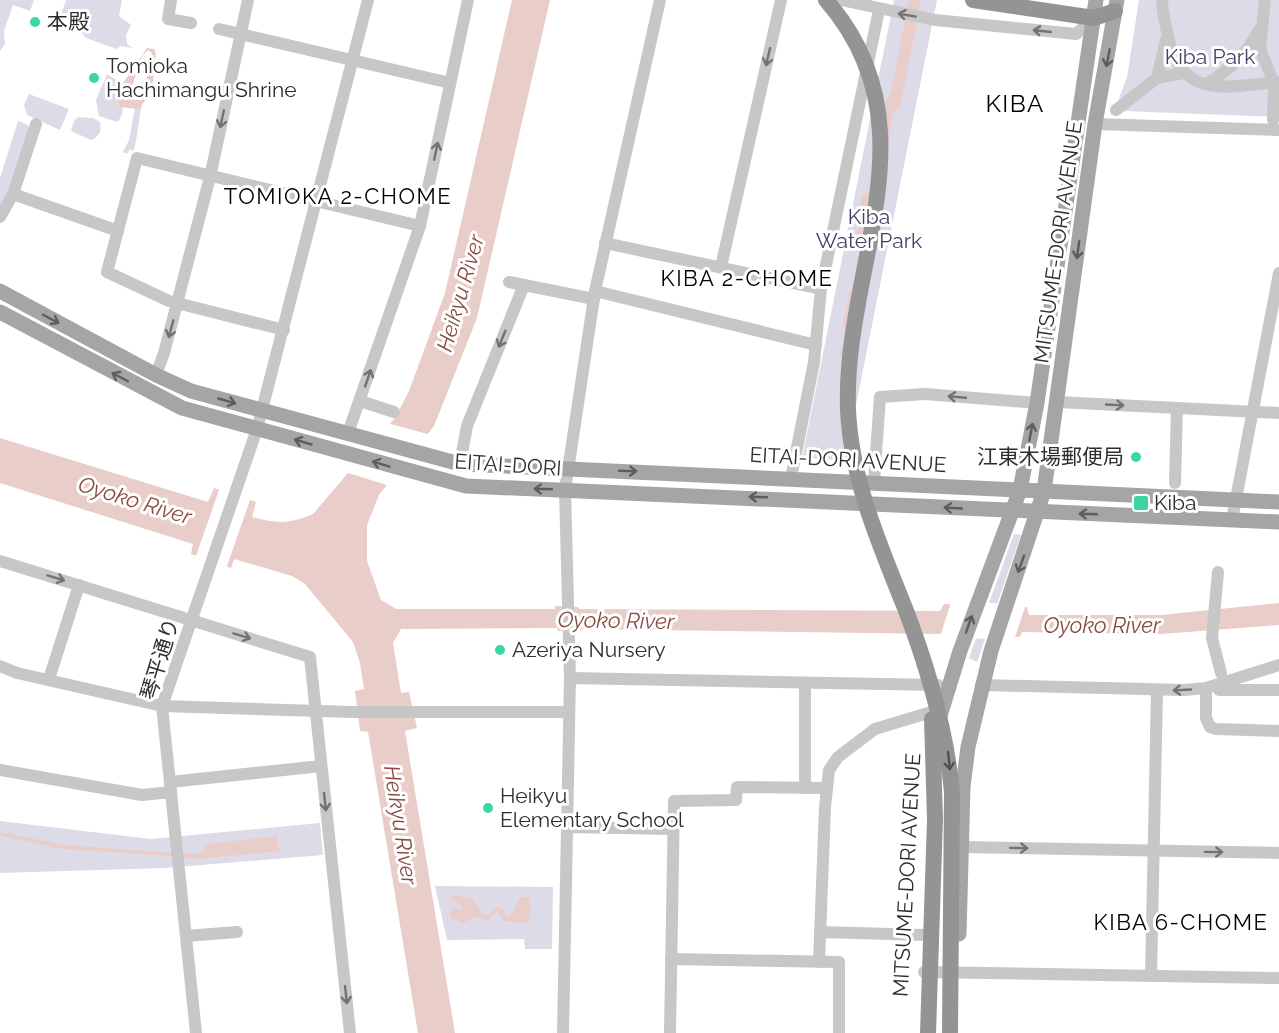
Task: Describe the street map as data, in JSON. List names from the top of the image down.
{
  "streets": {
    "main road": ["MITSUME-DORI AVENUE", "EITAI-DORI AVENUE", "EITAI-DORI"],
    "street": ["琴平通り"]
  },
  "crossings": [
    ["MITSUME-DORI AVENUE", "EITAI-DORI AVENUE"],
    ["MITSUME-DORI AVENUE", "EITAI-DORI"],
    ["EITAI-DORI", "琴平通り"]
  ],
  "districts": [
    "KIBA",
    "TOMIOKA 2-CHOME",
    "KIBA 2-CHOME",
    "KIBA 6-CHOME"
  ],
  "water": ["Heikyu River", "Oyoko River"],
  "parks": ["Kiba Park", "Kiba Water Park"],
  "places": {
    "other": [
      "本殿",
      "Tomioka Hachimangu Shrine",
      "江東木場郵便局",
      "Azeriya Nursery",
      "Heikyu Elementary School"
    ],
    "transit": ["Kiba"]
  }
}
